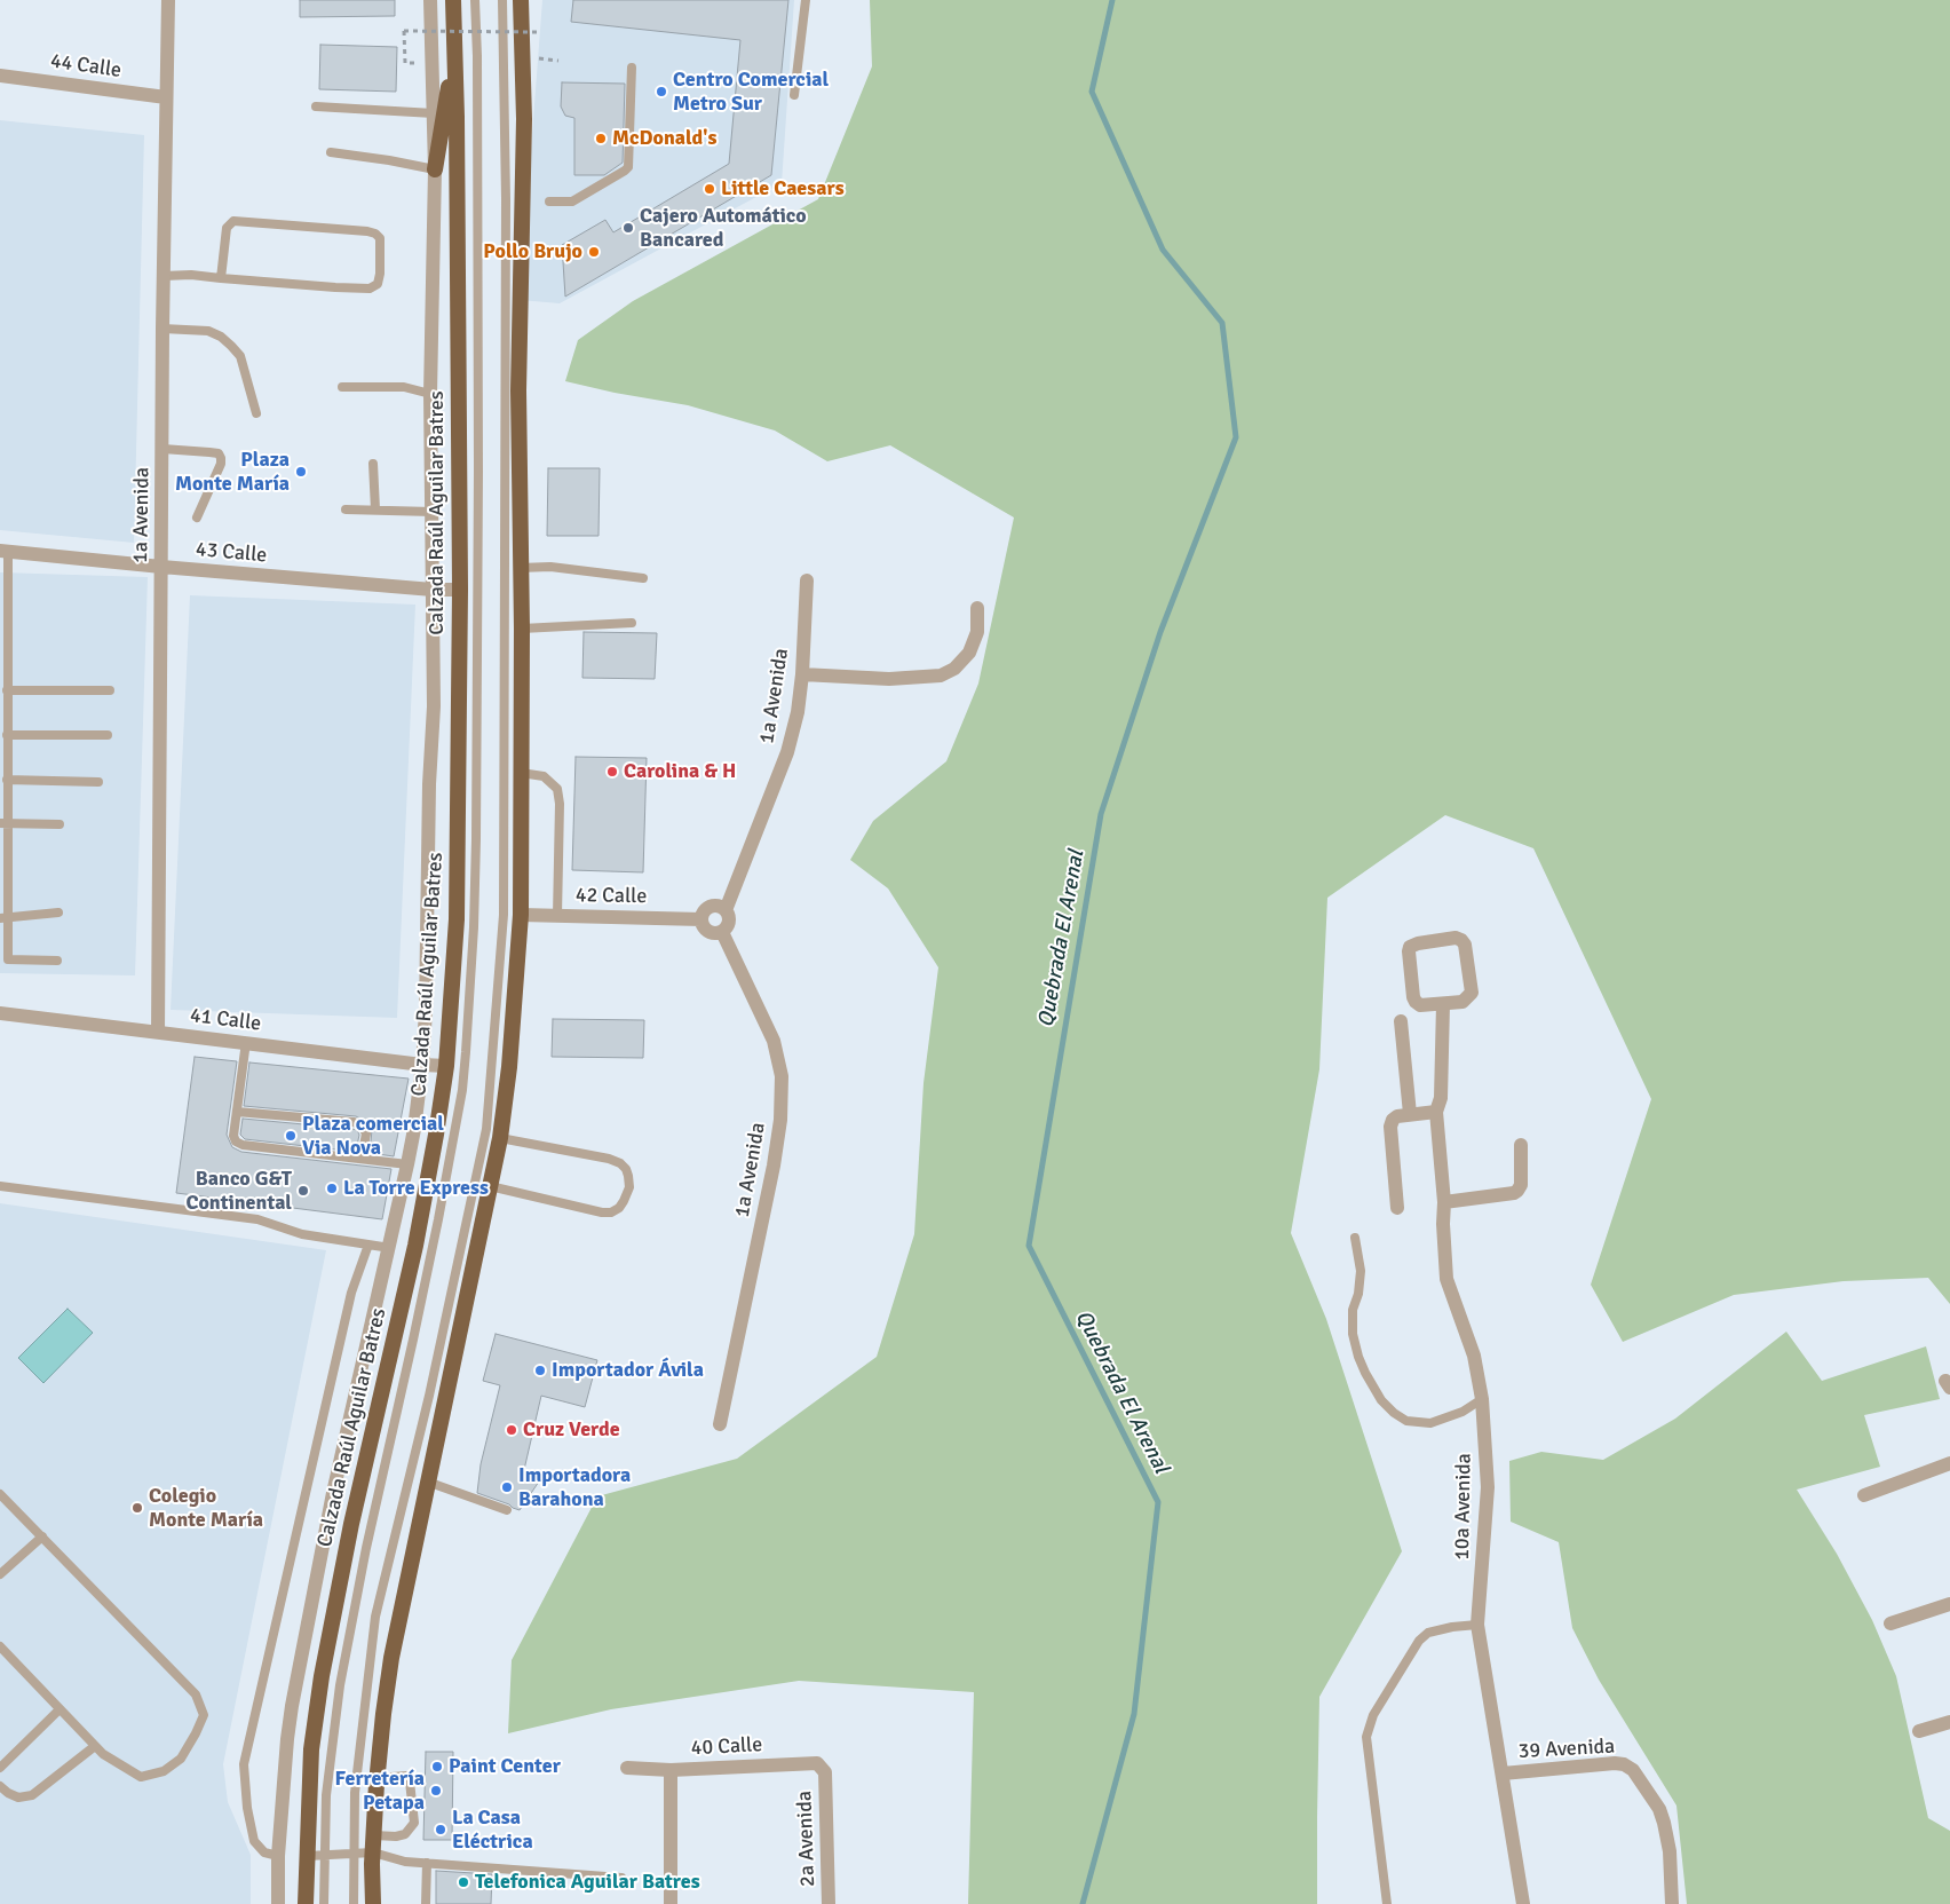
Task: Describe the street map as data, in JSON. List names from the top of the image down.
{
  "streets": {
    "highway": ["Calzada Raúl Aguilar Batres"],
    "street": [
      "44 Calle",
      "1a Avenida",
      "43 Calle",
      "42 Calle",
      "41 Calle",
      "10a Avenida",
      "40 Calle",
      "39 Avenida",
      "2a Avenida"
    ]
  },
  "crossings": [
    ["44 Calle", "1a Avenida"],
    ["Calzada Raúl Aguilar Batres", "43 Calle"],
    ["Calzada Raúl Aguilar Batres", "41 Calle"],
    ["1a Avenida", "43 Calle"],
    ["1a Avenida", "42 Calle"],
    ["1a Avenida", "41 Calle"],
    ["10a Avenida", "39 Avenida"],
    ["40 Calle", "2a Avenida"]
  ],
  "water": ["Quebrada El Arenal"],
  "places": [
    "Centro Comercial Metro Sur",
    "McDonald's",
    "Little Caesars",
    "Cajero Automático Bancared",
    "Pollo Brujo",
    "Plaza Monte María",
    "Carolina & H",
    "Plaza comercial Via Nova",
    "La Torre Express",
    "Banco G&T Continental",
    "Importador Ávila",
    "Cruz Verde",
    "Importadora Barahona",
    "Colegio Monte María",
    "Paint Center",
    "Ferretería Petapa",
    "La Casa Eléctrica",
    "Telefonica Aguilar Batres"
  ]
}
